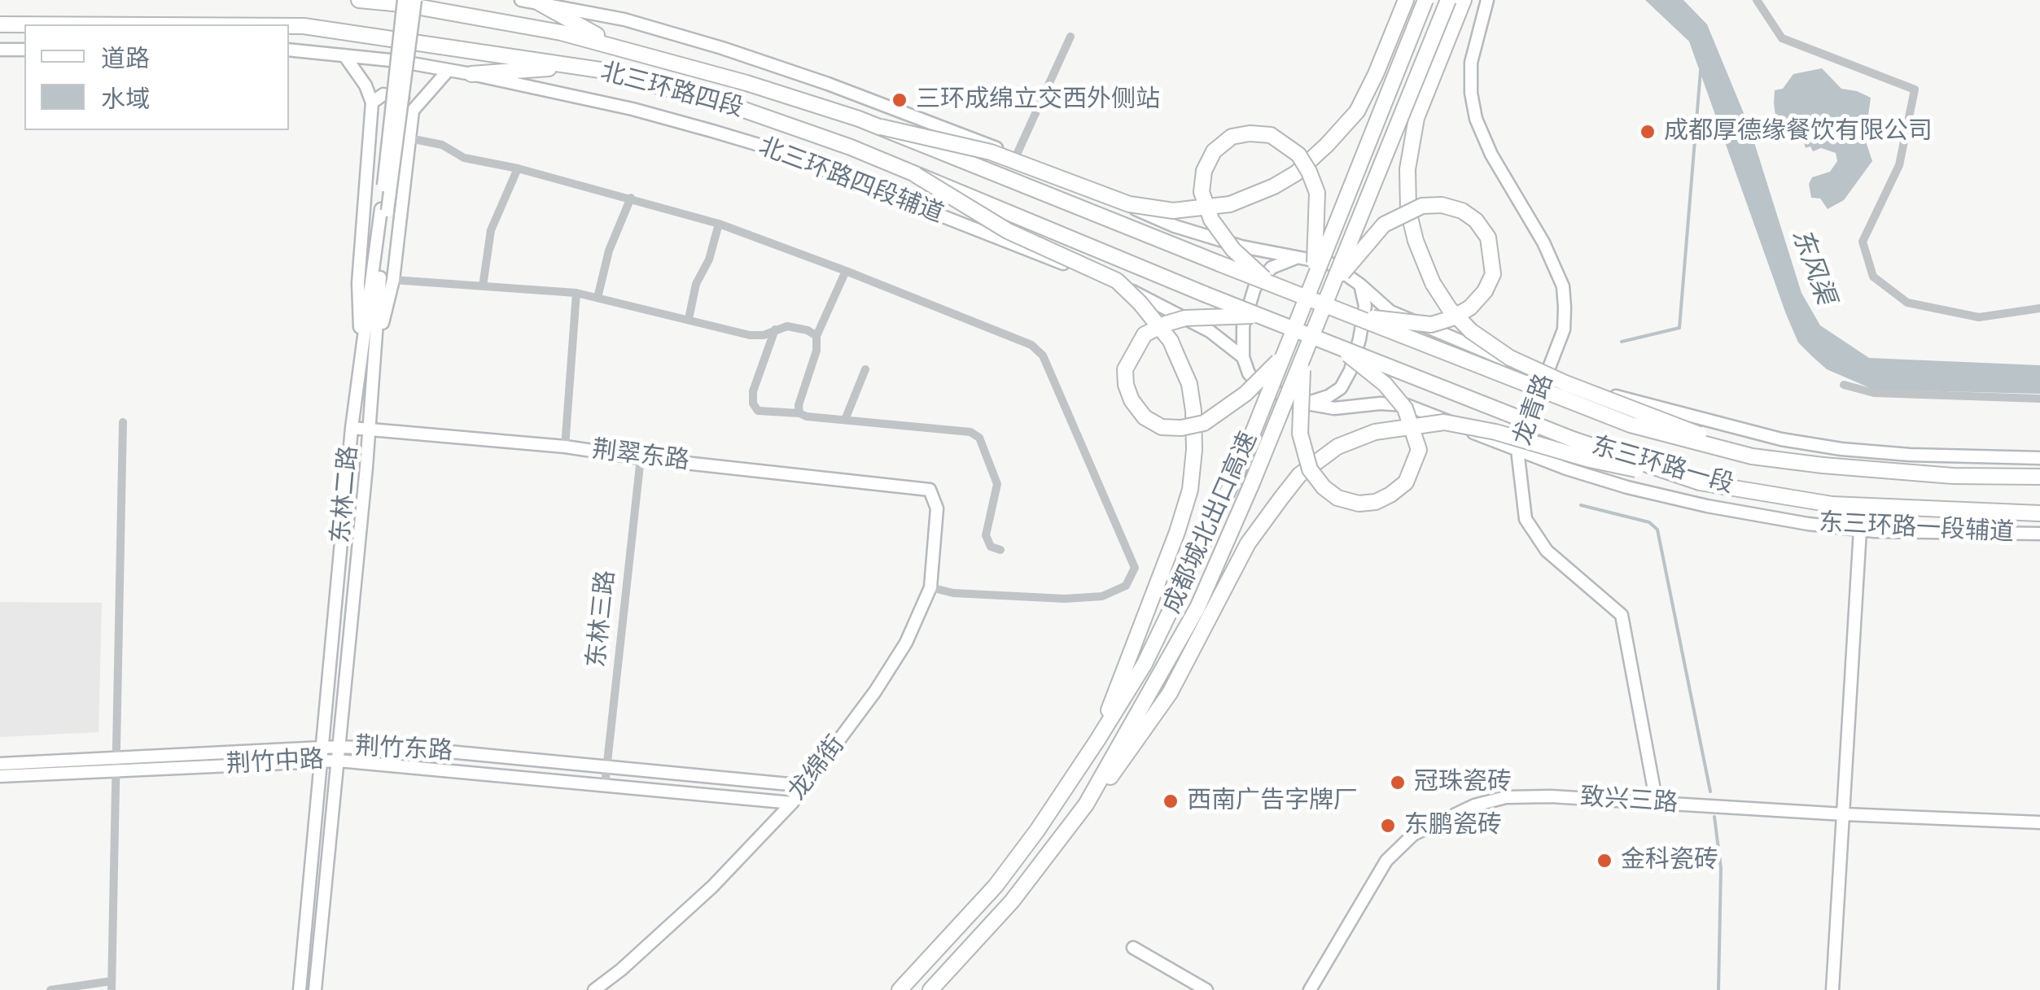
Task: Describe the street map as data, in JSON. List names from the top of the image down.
{
  "streets": {
    "highway": ["北三环路四段", "东三环路一段", "成都城北出口高速"],
    "main road": [
      "北三环路四段辅道",
      "龙青路",
      "荆翠东路",
      "东林二路",
      "东三环路一段辅道",
      "荆竹东路",
      "荆竹中路",
      "龙绵街",
      "致兴三路"
    ],
    "street": ["东林三路"]
  },
  "crossings": [
    ["北三环路四段", "东三环路一段"],
    ["北三环路四段辅道", "东三环路一段辅道"],
    ["龙青路", "东三环路一段辅道"],
    ["龙青路", "致兴三路"],
    ["荆翠东路", "东林二路"],
    ["荆翠东路", "东林三路"],
    ["荆翠东路", "龙绵街"],
    ["东林二路", "荆竹东路"],
    ["东林二路", "荆竹中路"],
    ["东林三路", "荆竹东路"],
    ["东林三路", "荆竹中路"],
    ["荆竹东路", "荆竹中路"],
    ["荆竹东路", "龙绵街"],
    ["荆竹中路", "龙绵街"]
  ],
  "water": ["东风渠"],
  "places": [
    "三环成绵立交西外侧站",
    "成都厚德缘餐饮有限公司",
    "冠珠瓷砖",
    "西南广告字牌厂",
    "东鹏瓷砖",
    "金科瓷砖"
  ],
  "legend": ["道路", "水域"]
}
